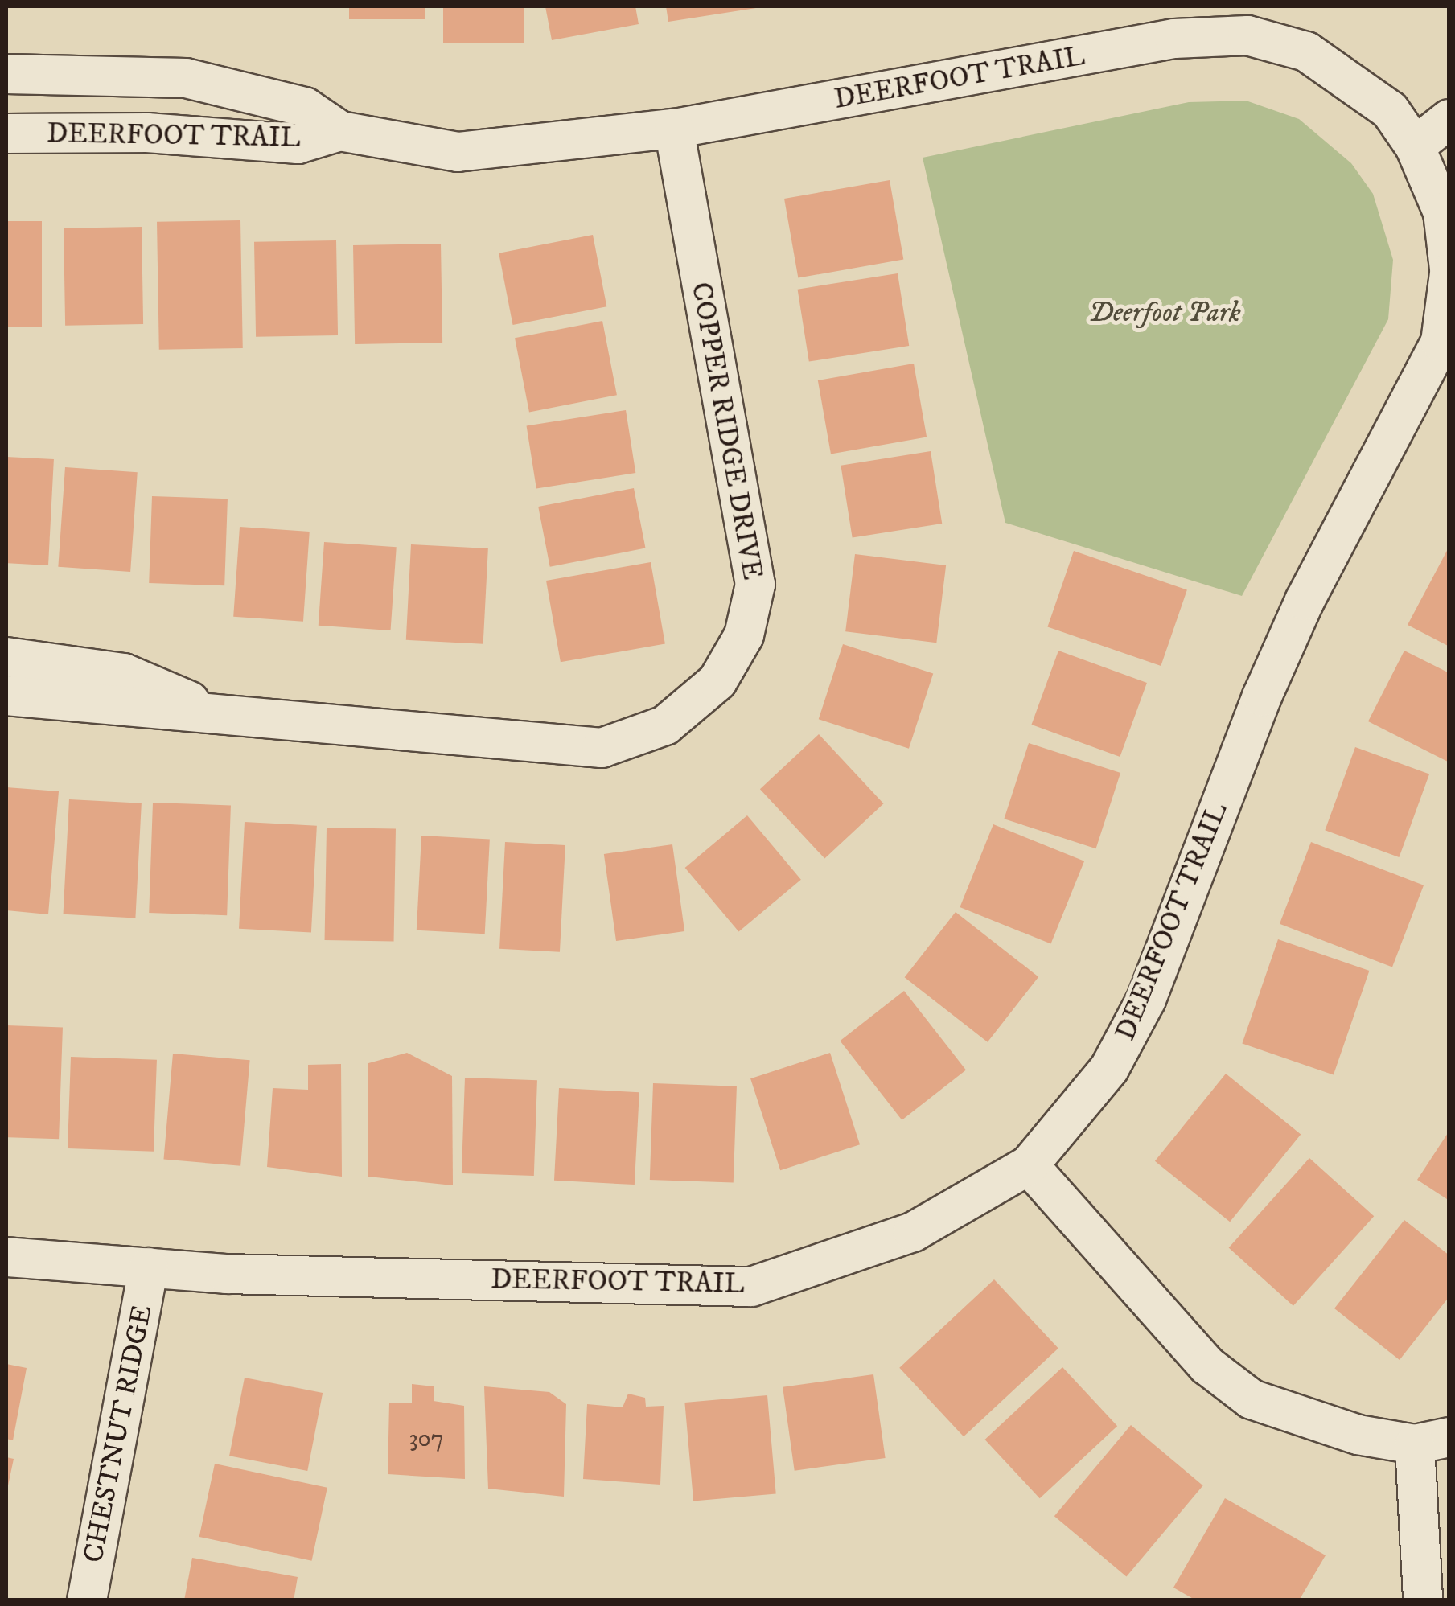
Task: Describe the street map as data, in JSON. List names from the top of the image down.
{
  "streets": {
    "street": ["DEERFOOT TRAIL", "COPPER RIDGE DRIVE", "CHESTNUT RIDGE"]
  },
  "crossings": [
    ["DEERFOOT TRAIL", "COPPER RIDGE DRIVE"],
    ["DEERFOOT TRAIL", "CHESTNUT RIDGE"]
  ],
  "parks": ["Deerfoot Park"],
  "house_numbers": ["307"]
}
